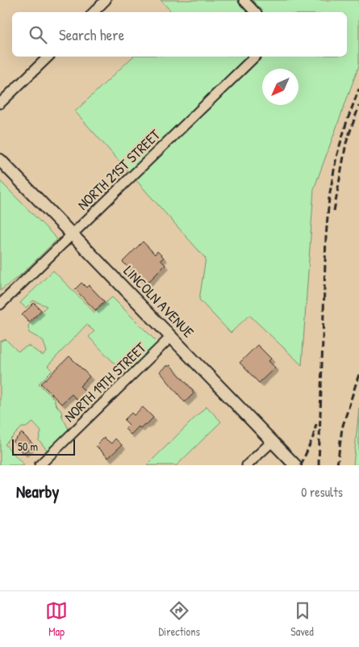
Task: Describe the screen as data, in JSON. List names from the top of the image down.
{
  "streets": {
    "street": ["NORTH 21ST STREET", "LINCOLN AVENUE", "NORTH 19TH STREET"]
  },
  "crossings": [
    ["NORTH 21ST STREET", "LINCOLN AVENUE"],
    ["LINCOLN AVENUE", "NORTH 19TH STREET"]
  ],
  "scale_bar": "50 m",
  "north": "bottom left",
  "page": {
    "search": "Search here",
    "scale": "50 m",
    "heading": ["Nearby", "0 results"],
    "nav": ["Map", "Directions", "Saved"]
  }
}
